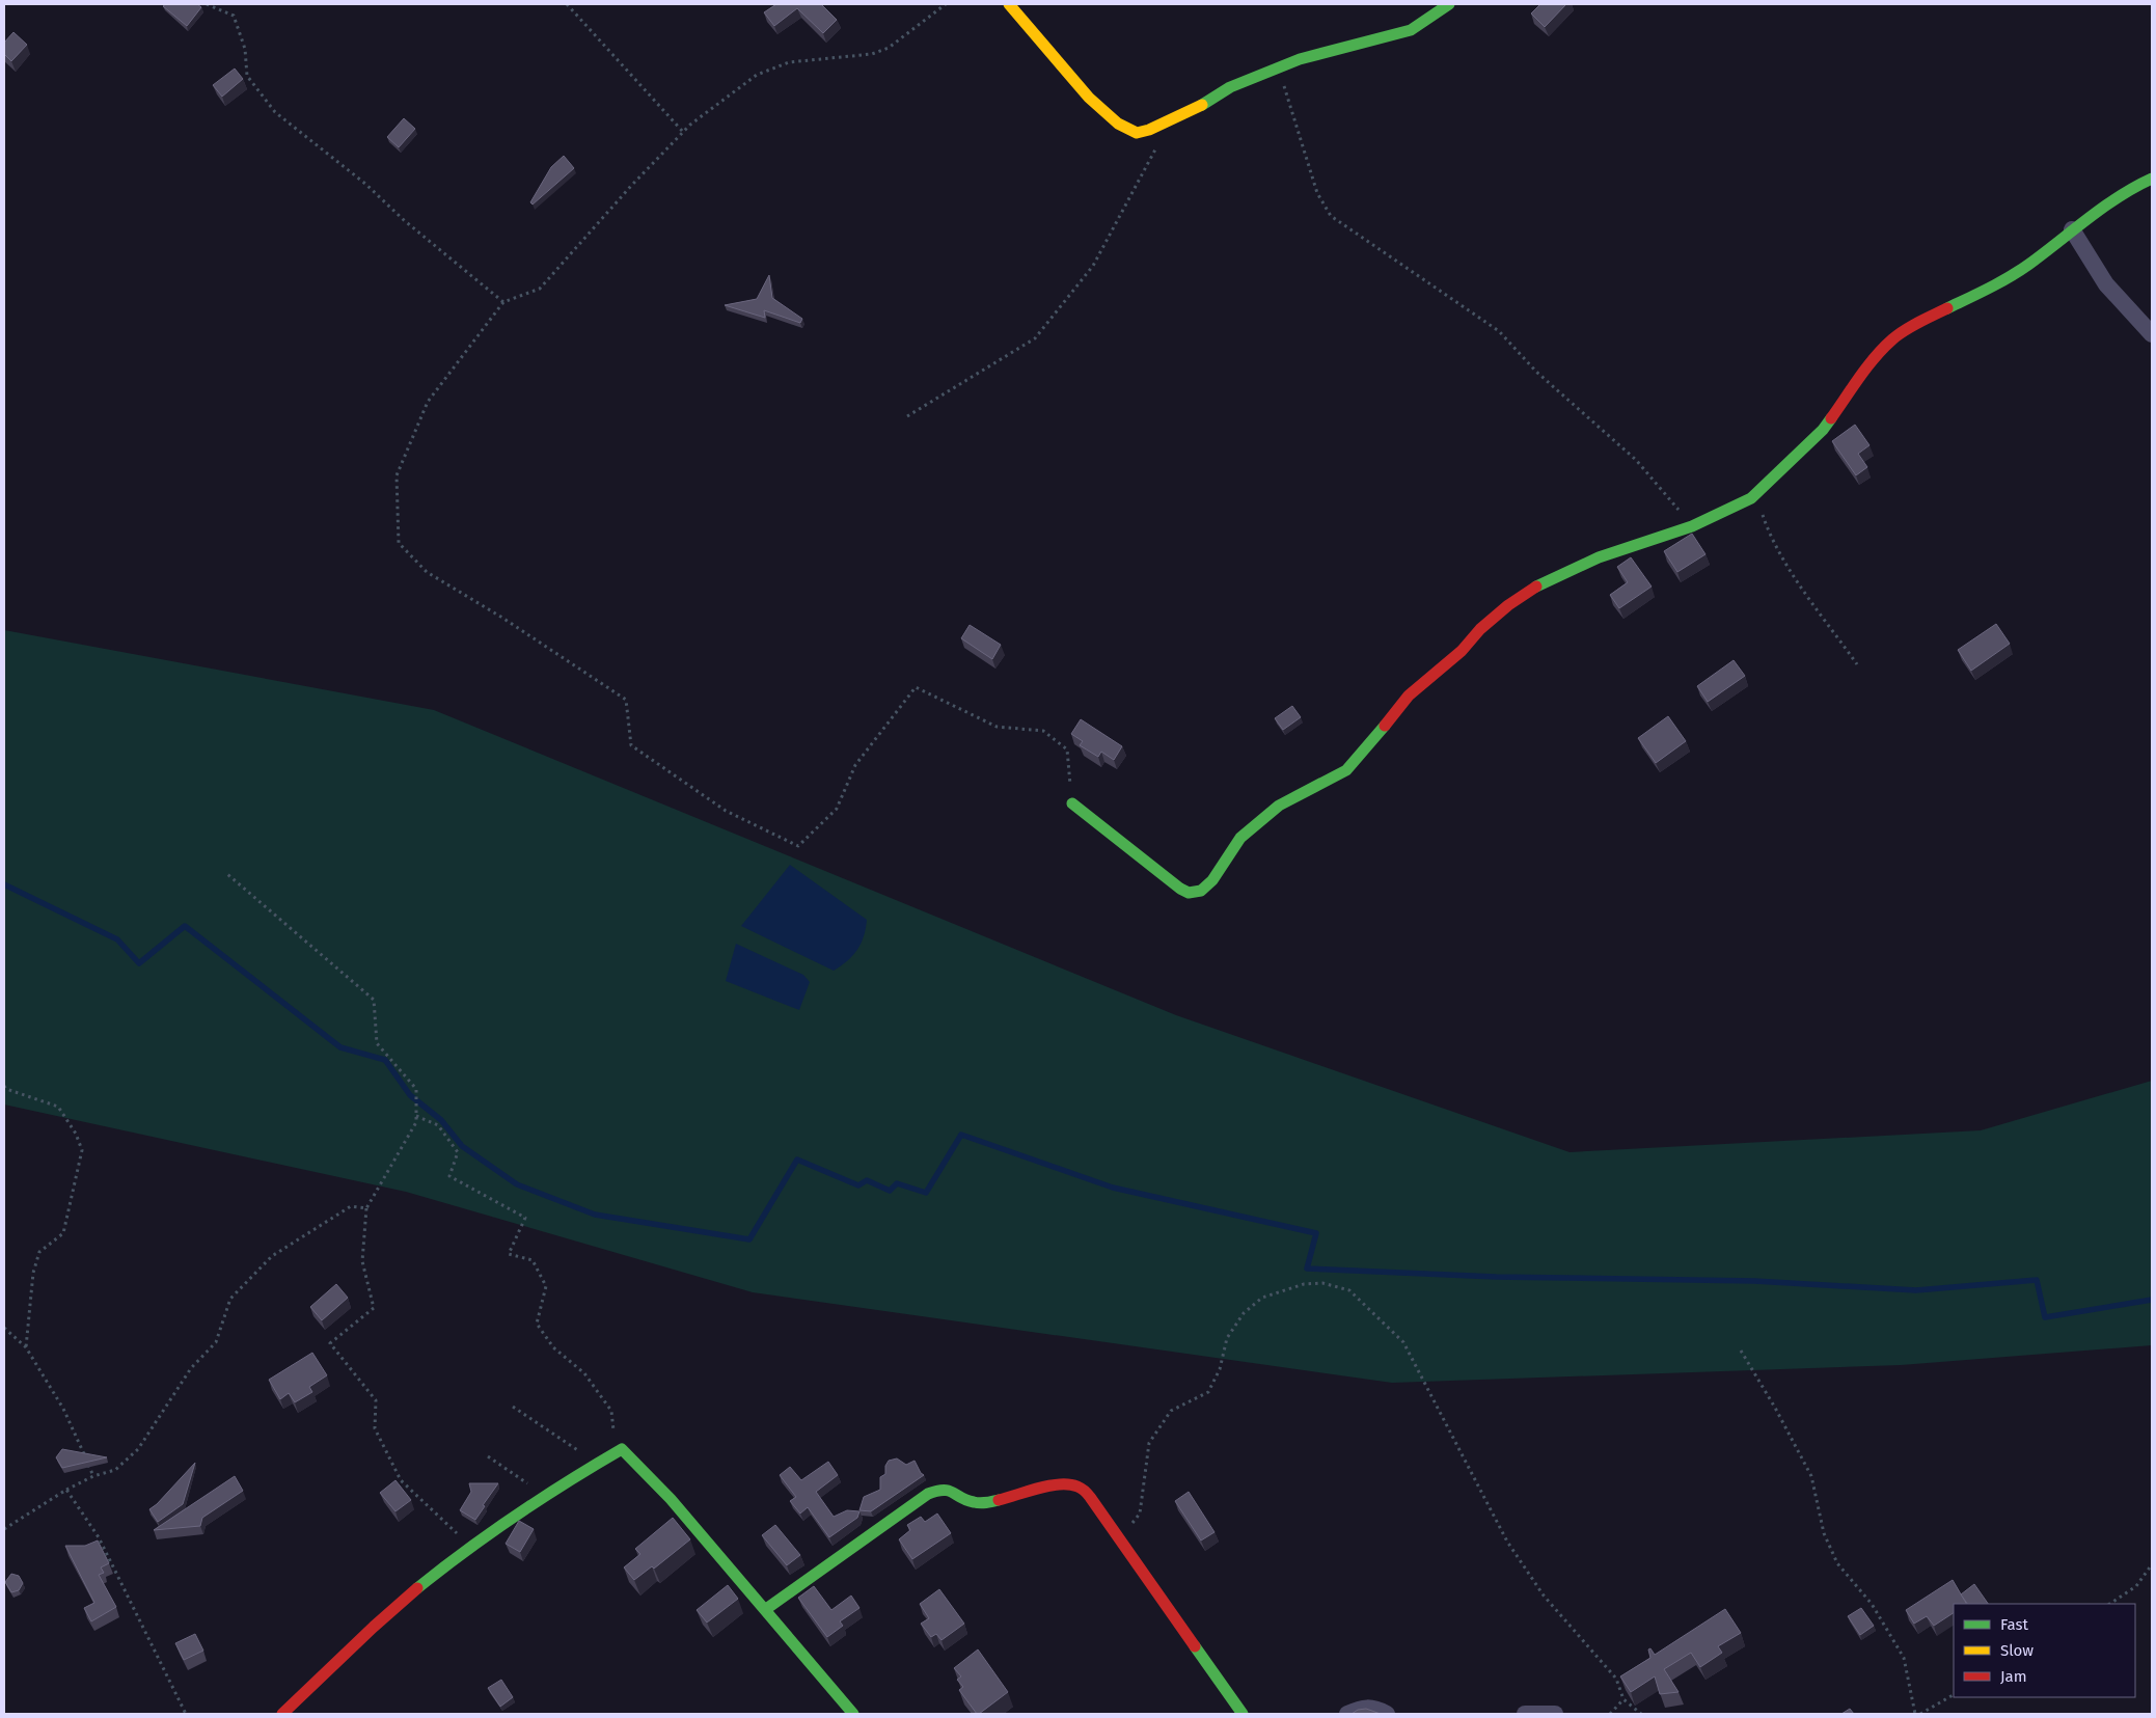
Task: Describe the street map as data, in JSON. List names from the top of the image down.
{
  "legend": ["Fast", "Slow", "Jam"]
}
